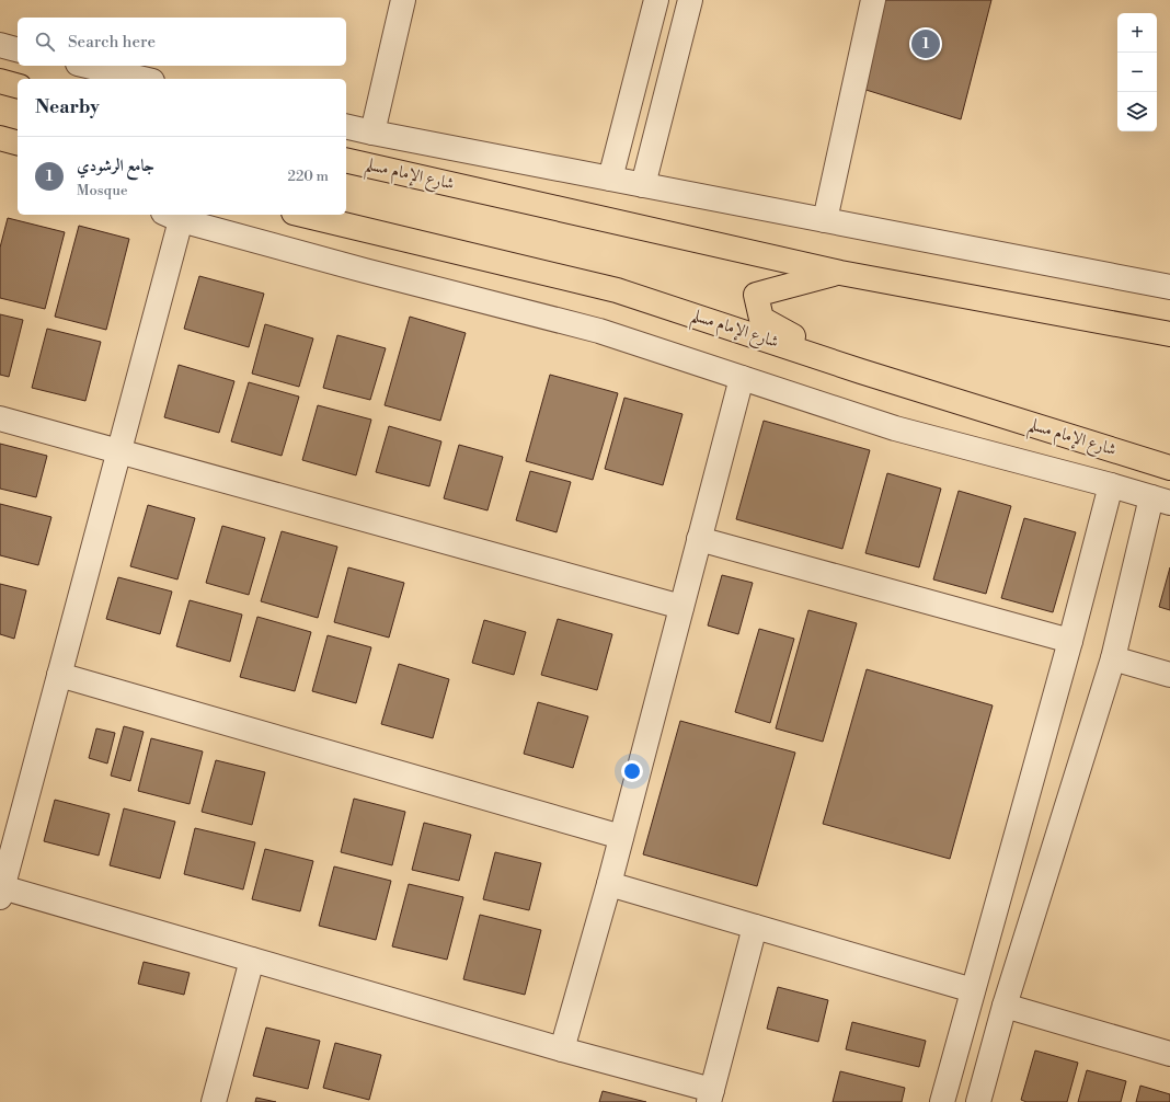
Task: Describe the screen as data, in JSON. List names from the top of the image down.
{
  "streets": {
    "main road": ["شارع الإمام مسلم"]
  },
  "page": {
    "map_buttons": ["+", "−"],
    "search": "Search here",
    "pins": "1",
    "heading": "Nearby",
    "list": [
      {
        "mark": "1",
        "name": "جامع الرشودي",
        "note": "Mosque",
        "value": "220 m"
      }
    ]
  }
}
